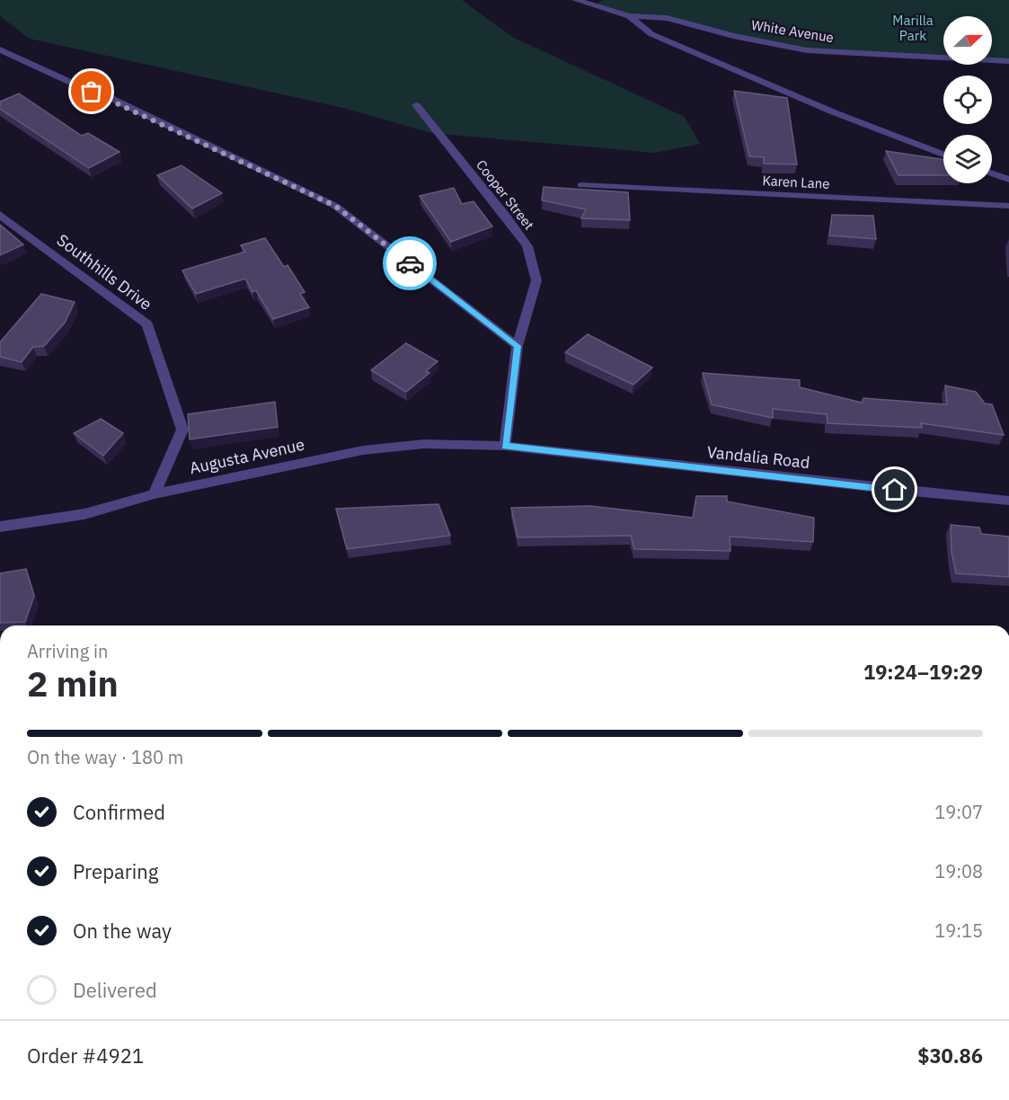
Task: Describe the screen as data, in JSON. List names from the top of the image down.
{
  "streets": {
    "street": [
      "White Avenue",
      "Karen Lane",
      "Cooper Street",
      "Southhills Drive",
      "Augusta Avenue",
      "Vandalia Road"
    ]
  },
  "crossings": [
    ["Cooper Street", "Augusta Avenue"],
    ["Cooper Street", "Vandalia Road"],
    ["Southhills Drive", "Augusta Avenue"],
    ["Augusta Avenue", "Vandalia Road"]
  ],
  "parks": ["Marilla Park"],
  "north": "right",
  "page": {
    "heading": ["2 min", "Arriving in", "19:24–19:29"],
    "panel": ["Order #4921", "$30.86"],
    "bar": "On the way · 180 m",
    "list": [
      ["Confirmed", "19:07"],
      ["Preparing", "19:08"],
      ["On the way", "19:15"],
      "Delivered"
    ]
  }
}
